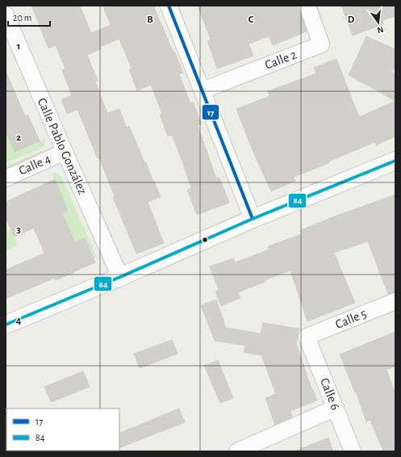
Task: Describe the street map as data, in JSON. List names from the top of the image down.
{
  "streets": {
    "street": [
      "Calle 2",
      "Calle Pablo González",
      "Calle 4",
      "Calle 5",
      "Calle 6"
    ]
  },
  "crossings": [
    ["Calle Pablo González", "Calle 4"],
    ["Calle 5", "Calle 6"]
  ],
  "lines": ["transit line 17", "transit line 84"],
  "legend": ["17", "84"],
  "scale_bar": "20 m",
  "north": "bottom",
  "grid": {
    "columns": ["B", "C", "D"],
    "rows": [
      "1",
      "2",
      "3",
      "4"
    ]
  }
}
